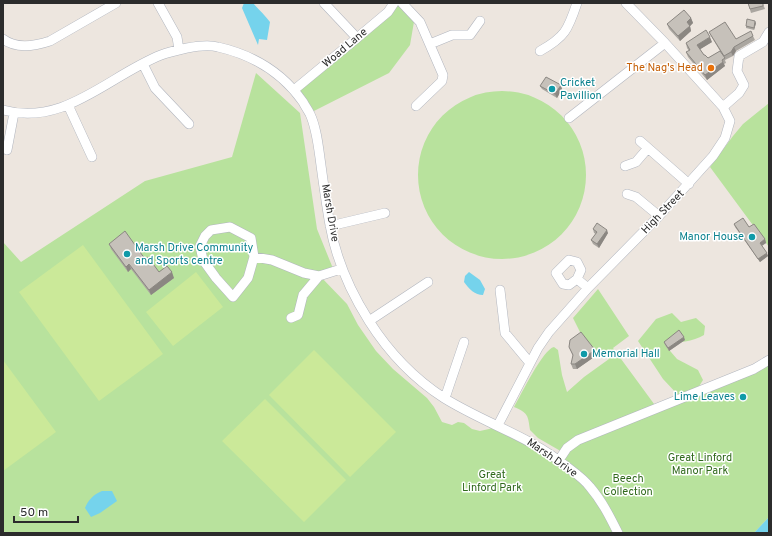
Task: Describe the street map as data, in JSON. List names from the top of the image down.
{
  "streets": {
    "street": ["Woad Lane", "High Street", "Marsh Drive"]
  },
  "crossings": [
    ["Woad Lane", "Marsh Drive"],
    ["High Street", "Marsh Drive"]
  ],
  "parks": ["Great Linford Manor Park", "Great Linford Park", "Beech Collection"],
  "places": [
    "The Nag's Head",
    "Cricket Pavillion",
    "Manor House",
    "Marsh Drive Community and Sports centre",
    "Memorial Hall",
    "Lime Leaves"
  ],
  "scale_bar": "50 m"
}
